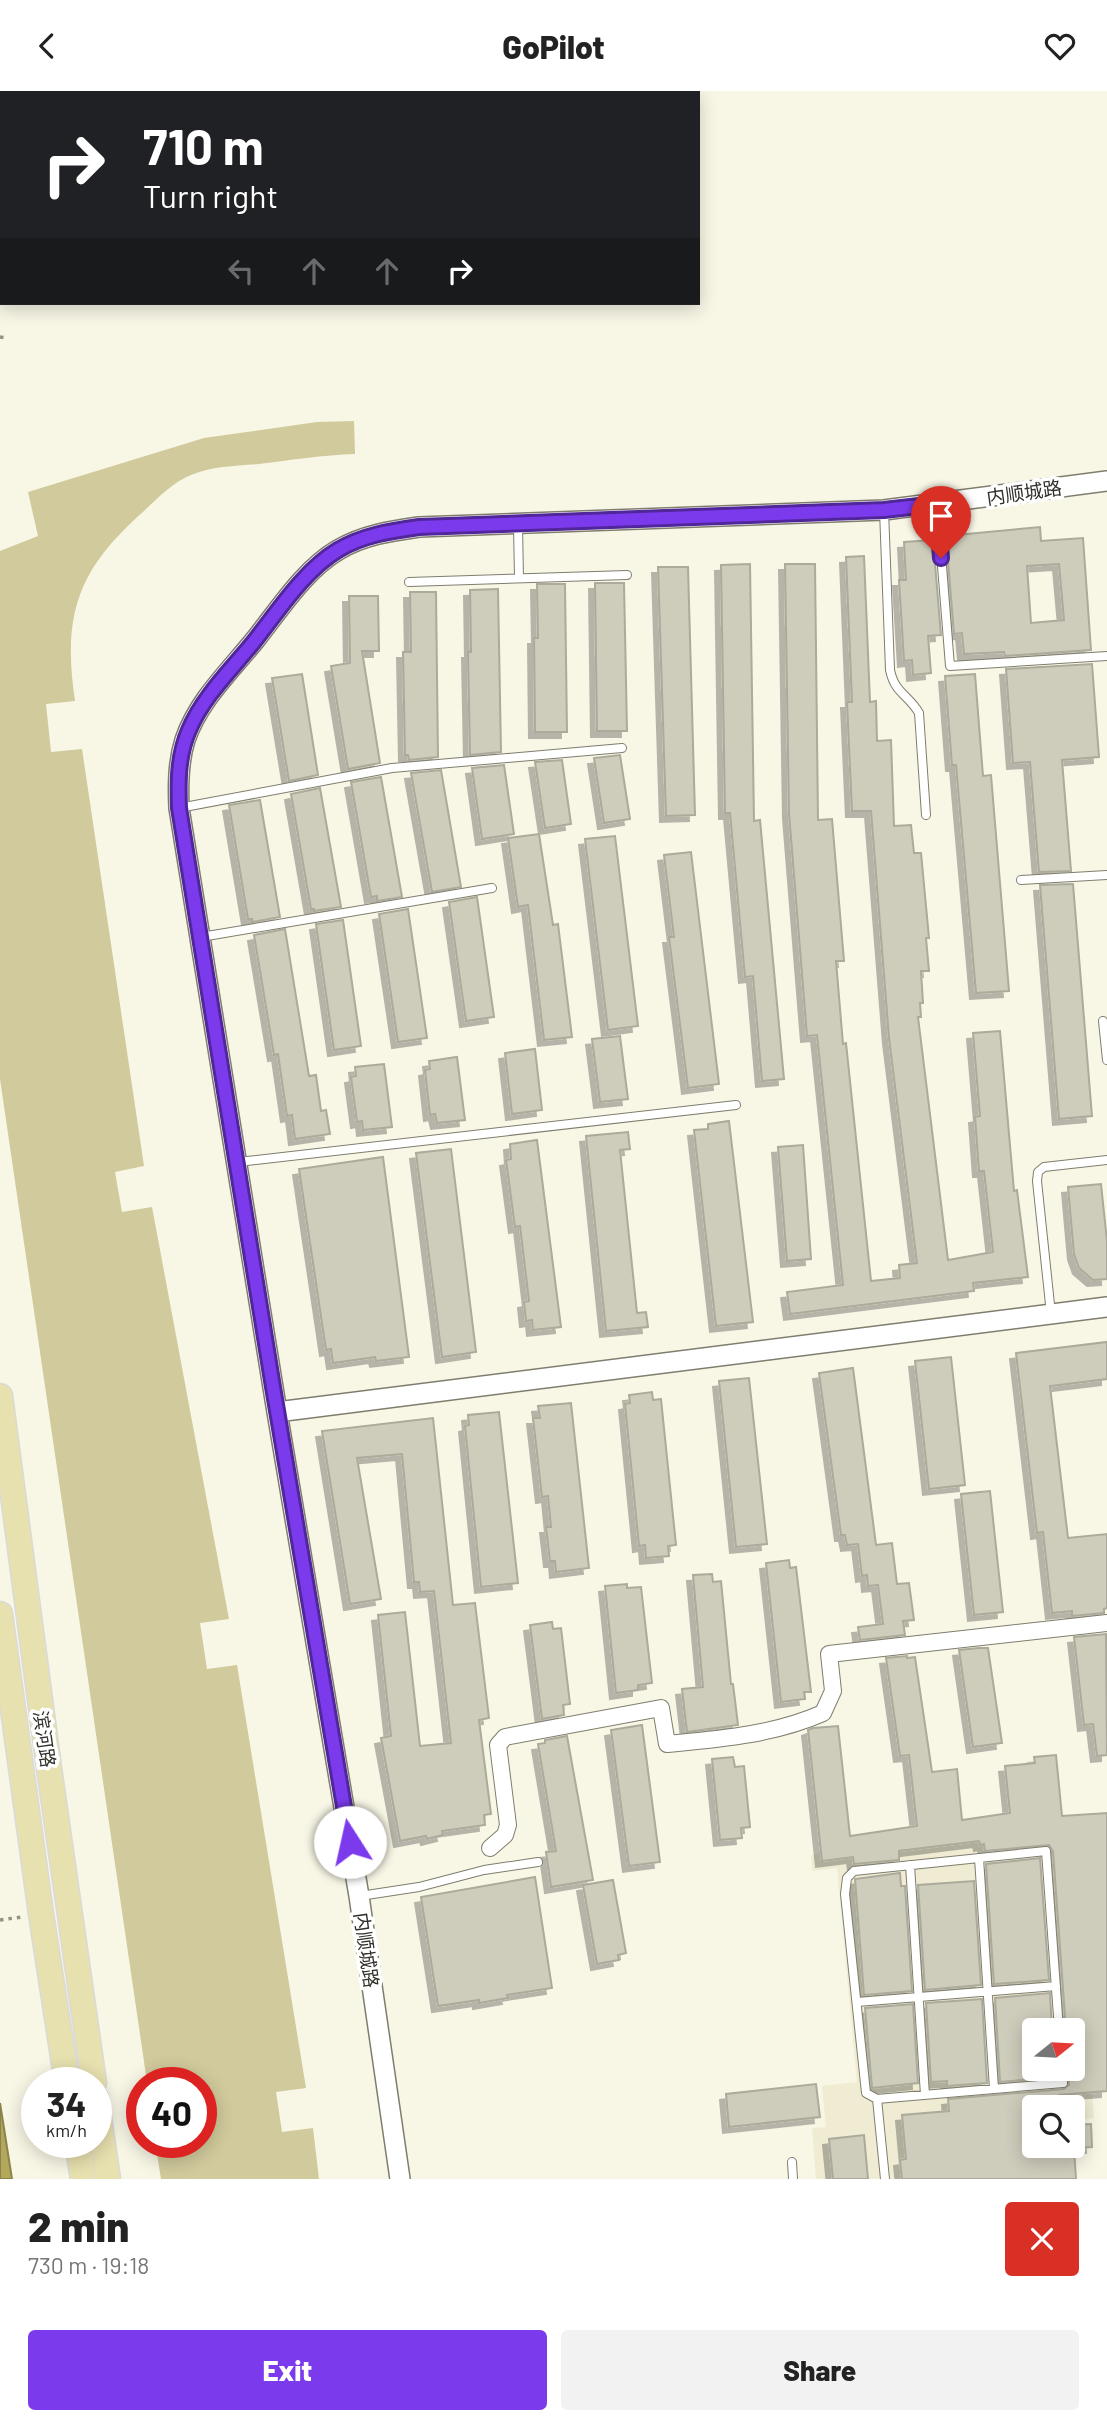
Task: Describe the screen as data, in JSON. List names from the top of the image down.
{
  "streets": {
    "main road": ["滨河路"],
    "street": ["内顺城路"]
  },
  "north": "right",
  "page": {
    "header": "GoPilot",
    "turn": ["710 m", "Turn right"],
    "speed": "34 km/h",
    "limit": "40",
    "heading": ["2 min", "730 m · 19:18"],
    "buttons": ["Exit", "Share"]
  }
}
